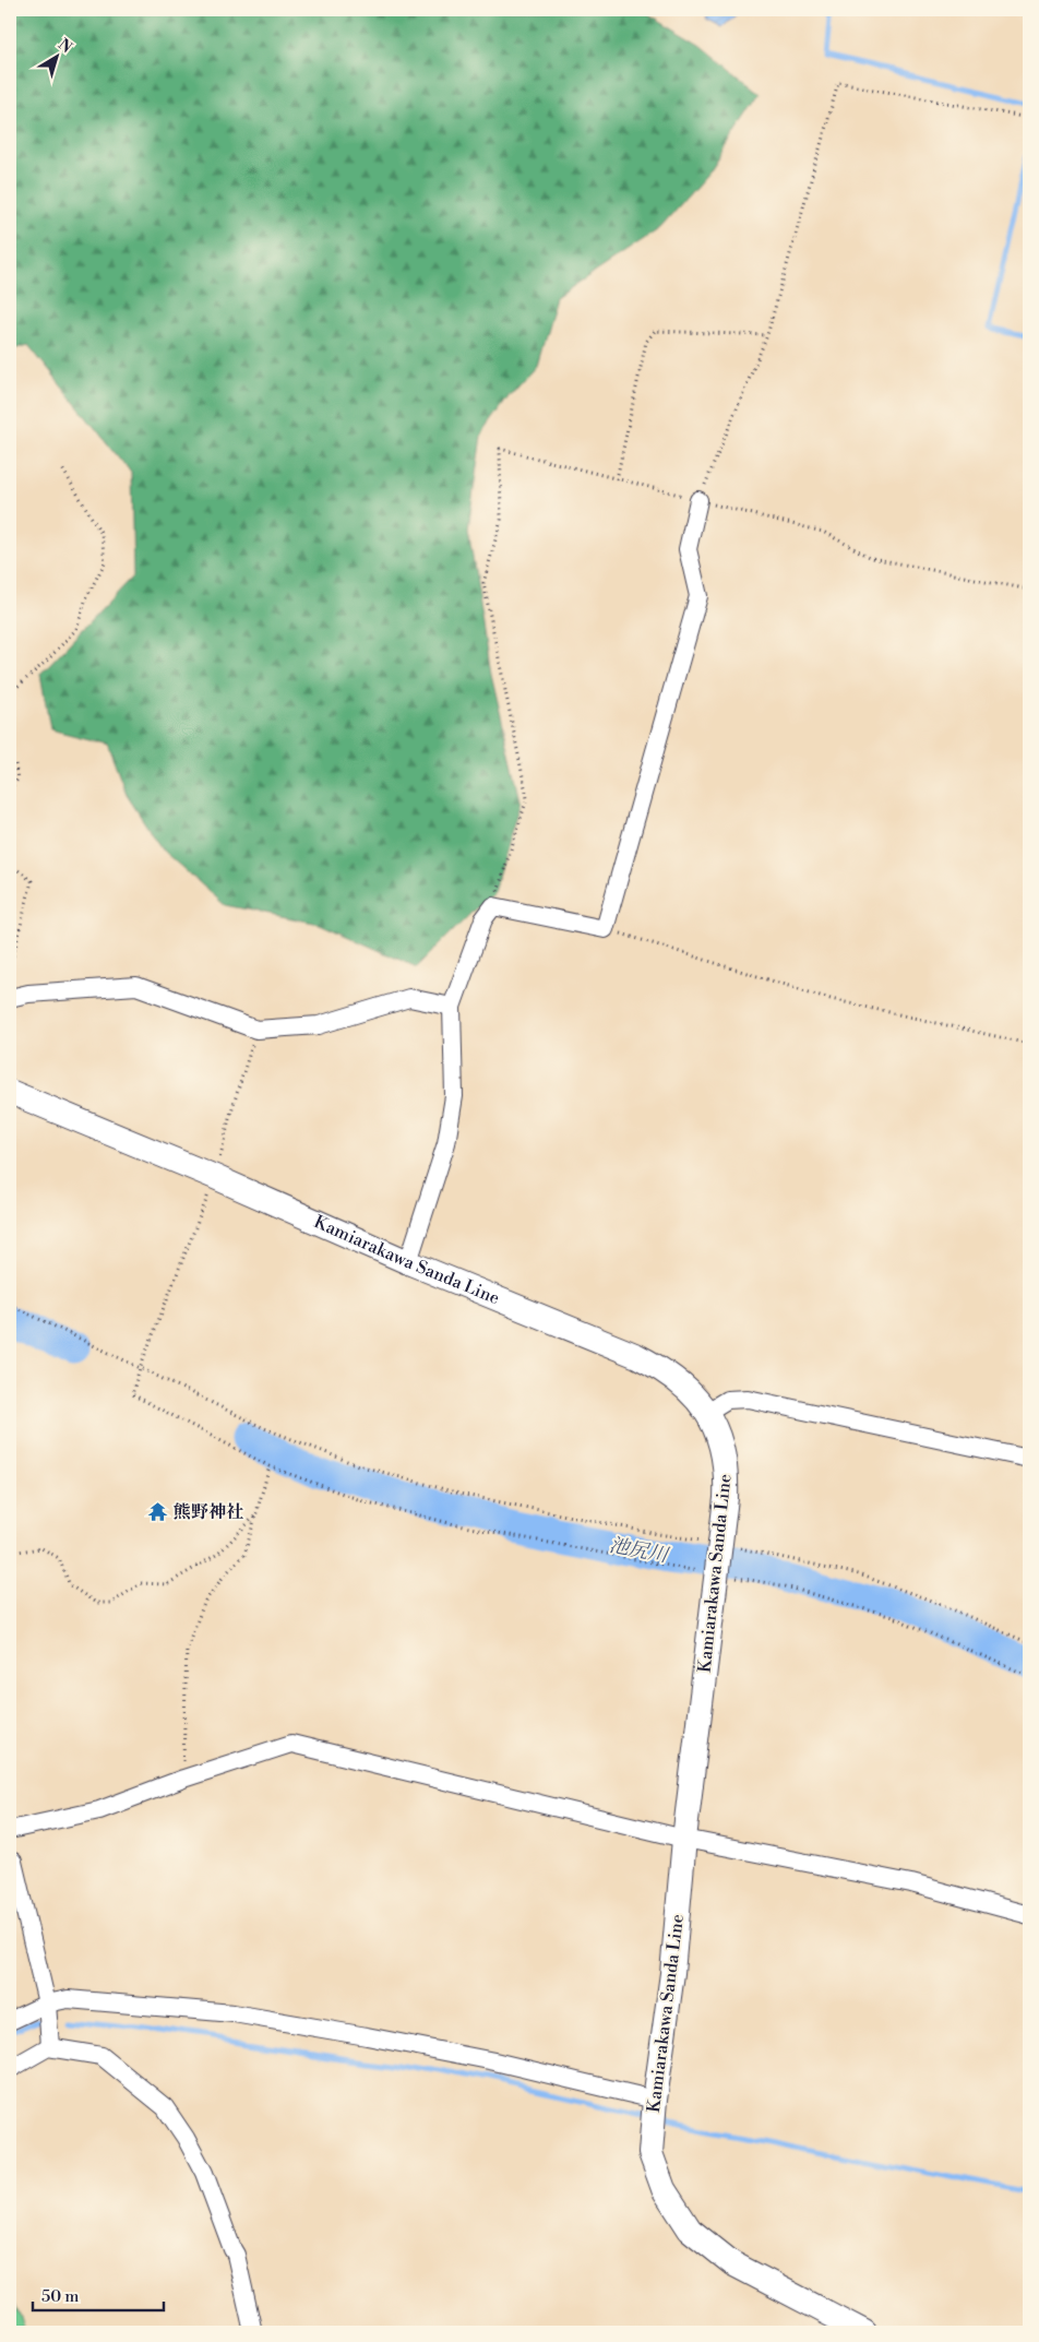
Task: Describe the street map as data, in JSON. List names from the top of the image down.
{
  "streets": {
    "main road": ["Kamiarakawa Sanda Line"]
  },
  "water": ["池尻川"],
  "places": {
    "temple": ["熊野神社"]
  },
  "scale_bar": "50 m",
  "north": "top right"
}
